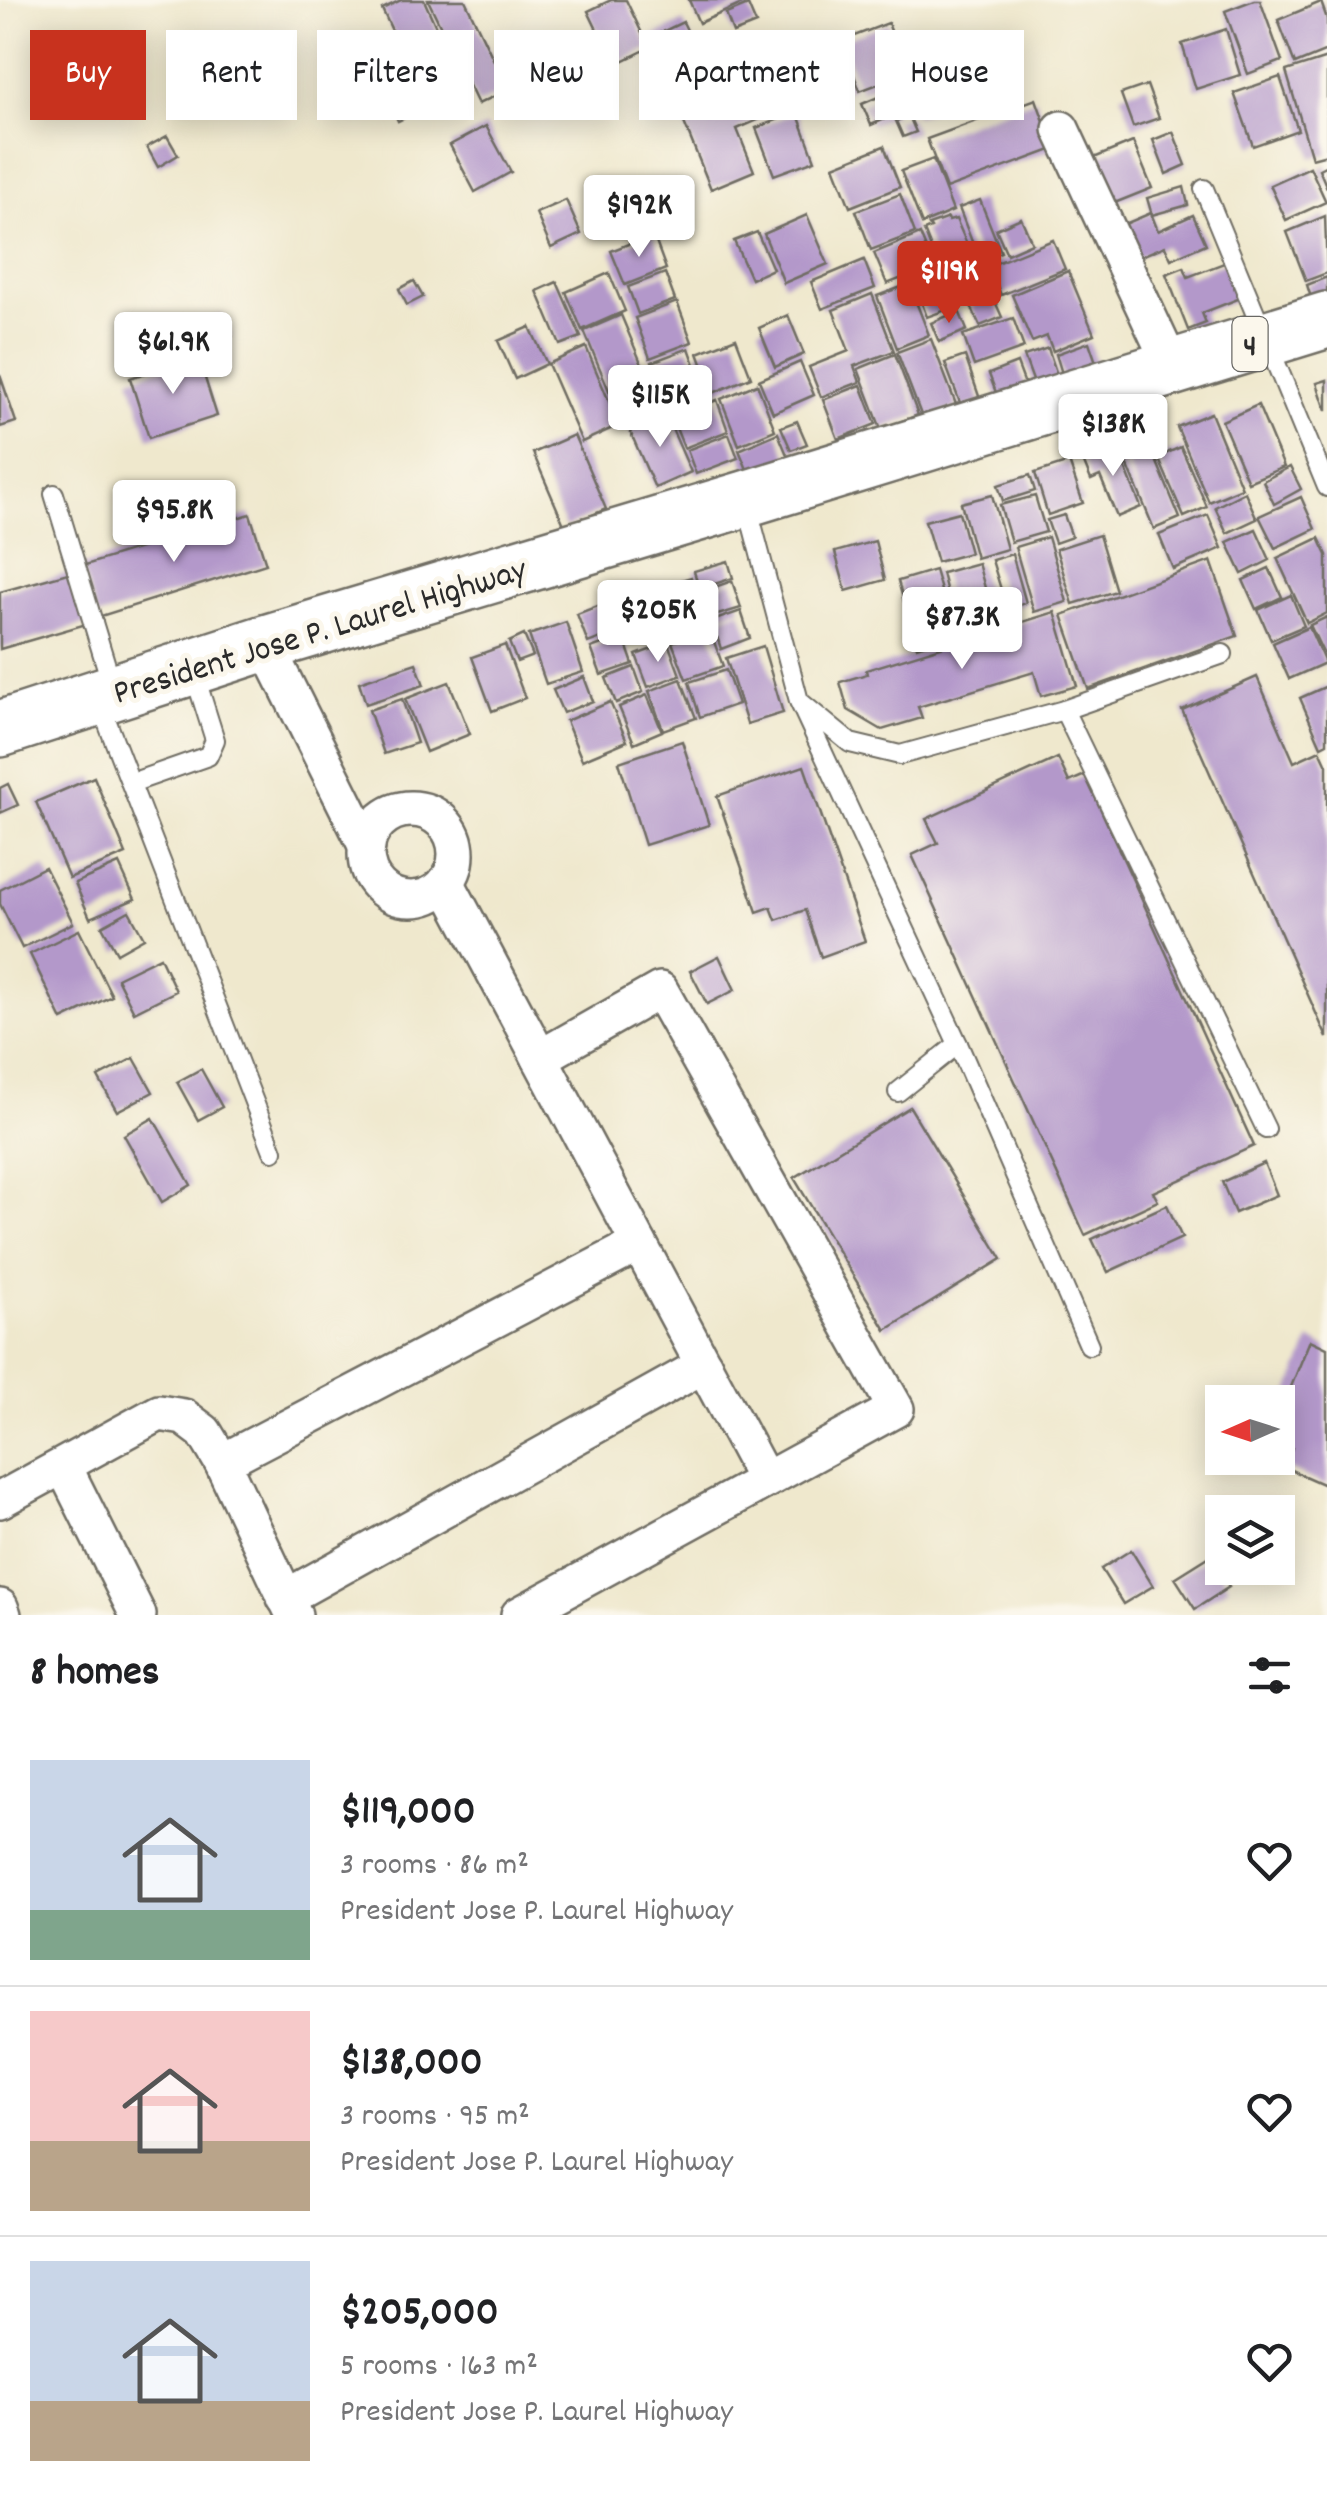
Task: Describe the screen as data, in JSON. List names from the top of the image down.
{
  "streets": {
    "highway": ["4", "President Jose P. Laurel Highway"]
  },
  "north": "left",
  "page": {
    "chip": [
      "Buy",
      "Rent",
      "Filters",
      "New",
      "Apartment",
      "House"
    ],
    "price": [
      "$192K",
      "$119K",
      "$61.9K",
      "$115K",
      "$138K",
      "$95.8K",
      "$205K",
      "$87.3K"
    ],
    "heading": "8 homes",
    "list": [
      {
        "name": "$119,000",
        "note": "3 rooms · 86 m² · President Jose P. Laurel Highway"
      },
      {
        "name": "$138,000",
        "note": "3 rooms · 95 m² · President Jose P. Laurel Highway"
      },
      {
        "name": "$205,000",
        "note": "5 rooms · 163 m² · President Jose P. Laurel Highway"
      }
    ]
  }
}
